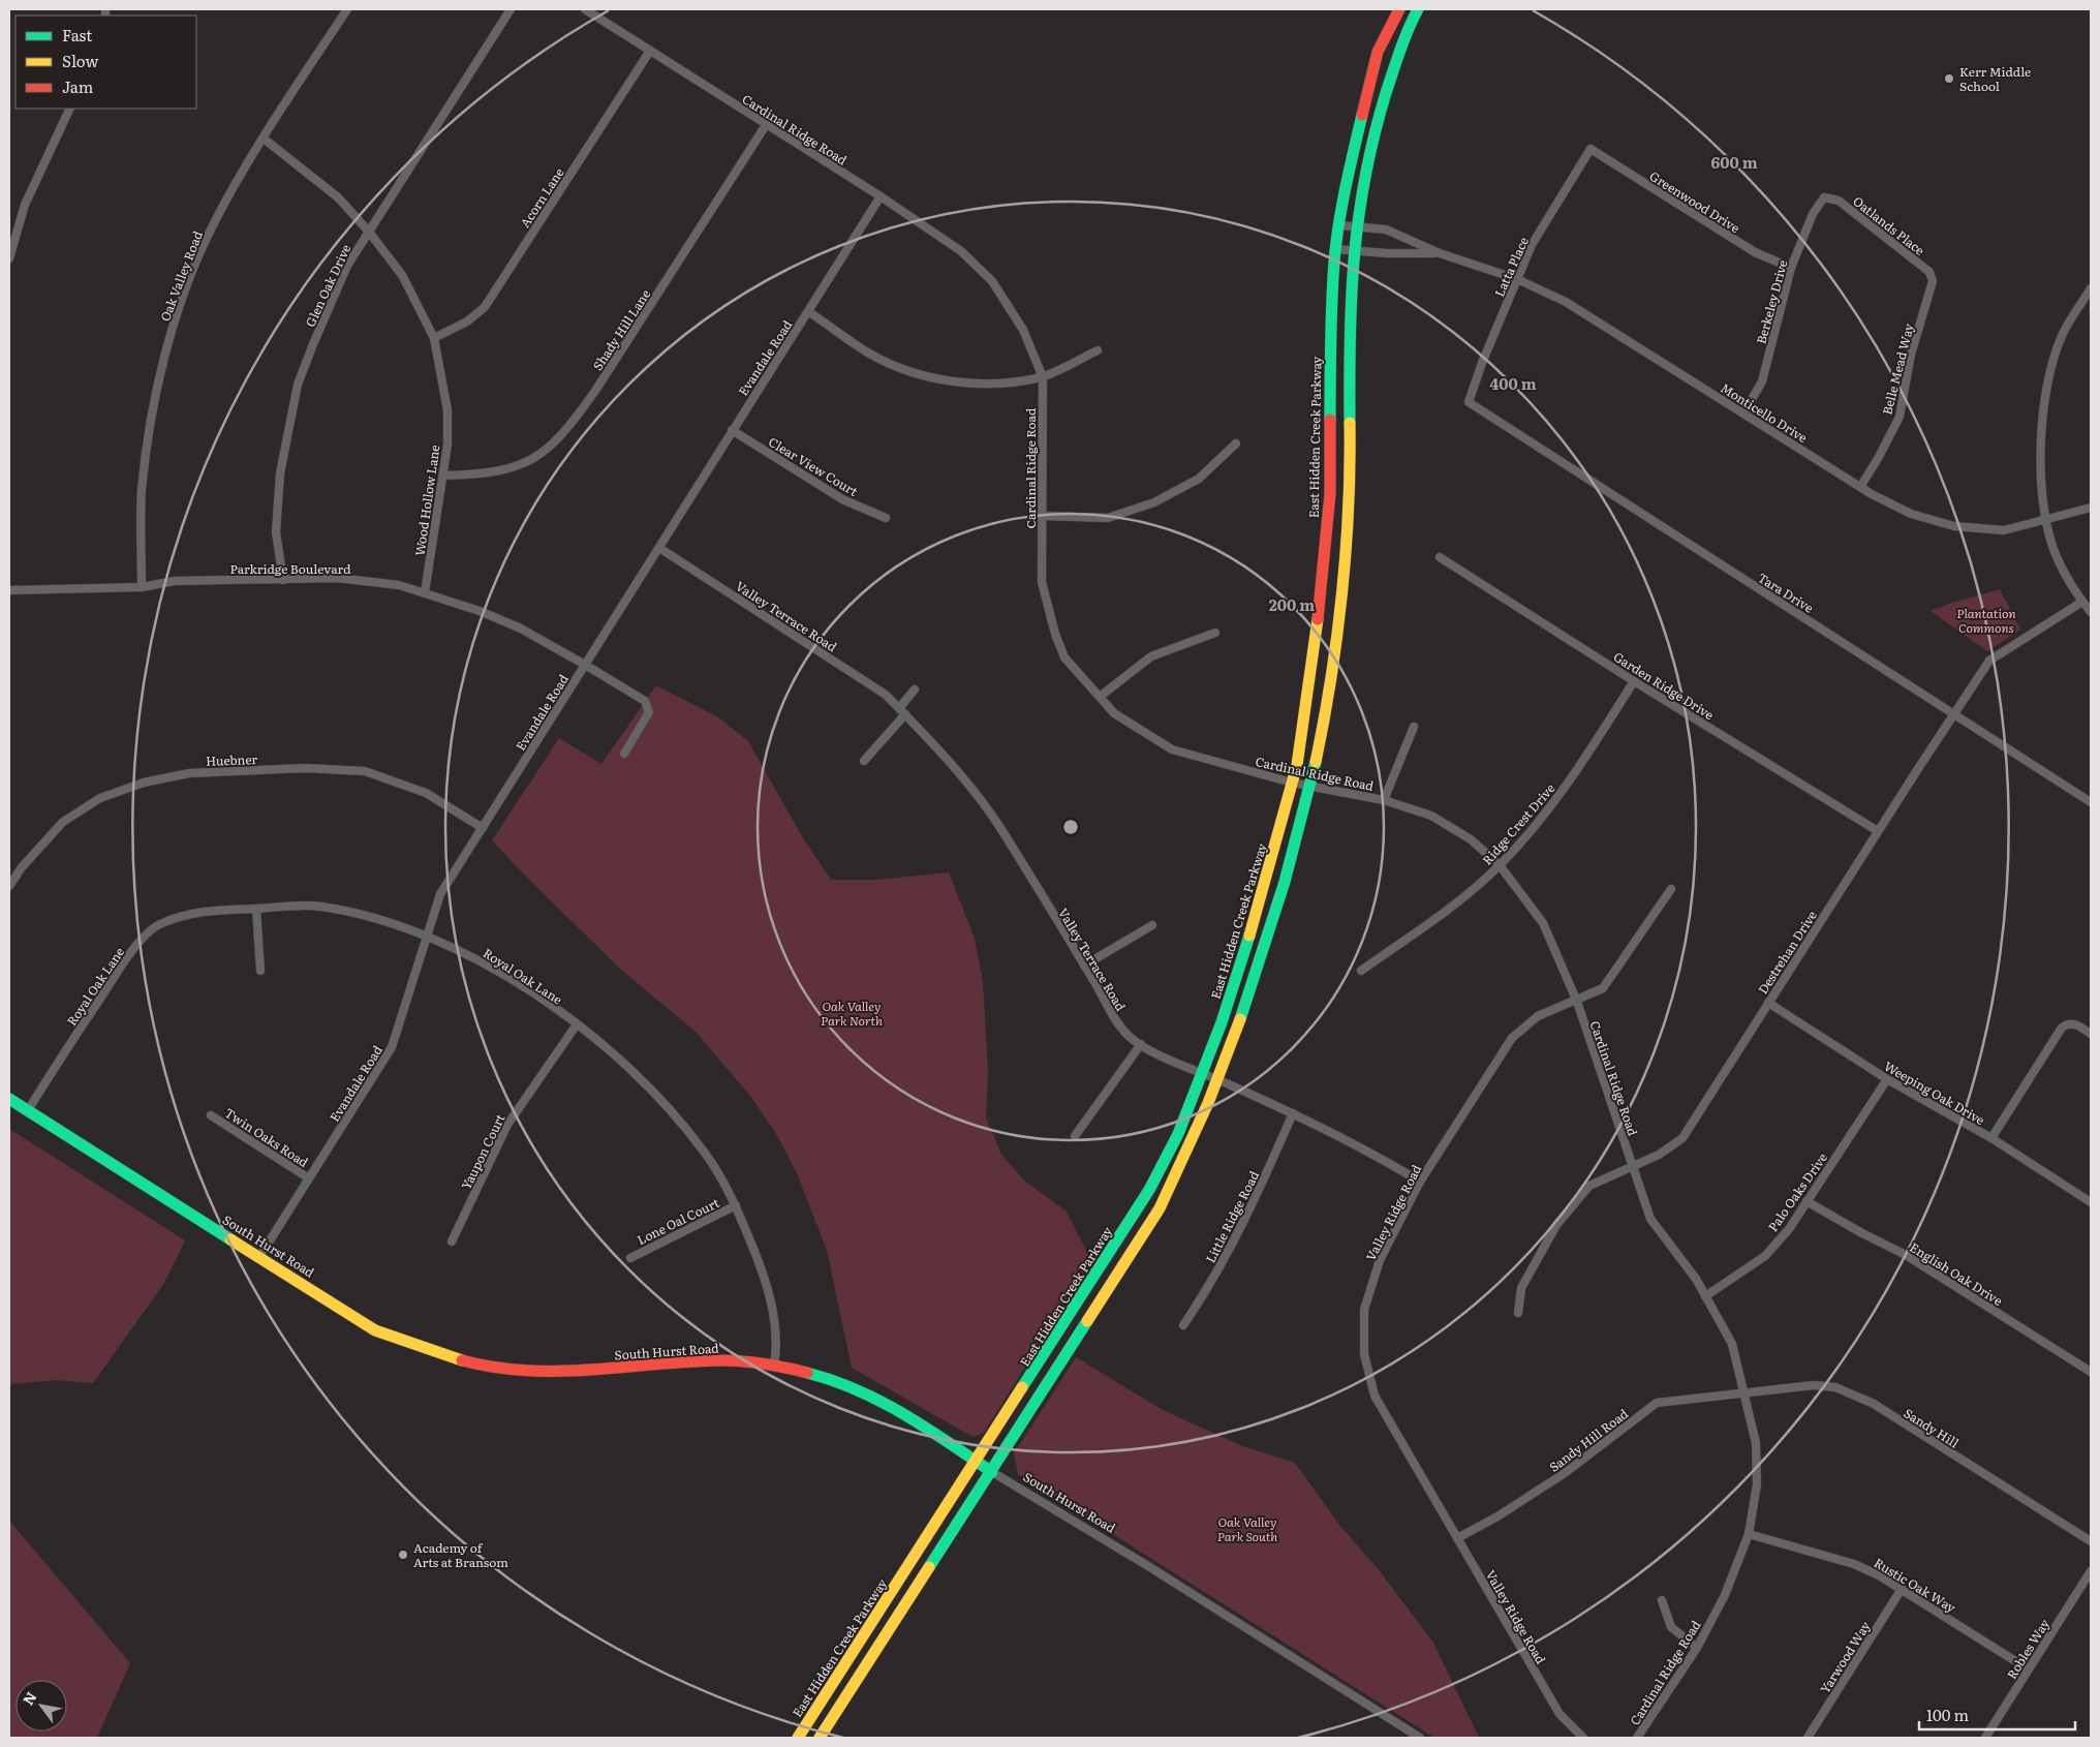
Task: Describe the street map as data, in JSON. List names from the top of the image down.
{
  "streets": {
    "main road": ["East Hidden Creek Parkway", "South Hurst Road"],
    "street": [
      "Cardinal Ridge Road",
      "Acorn Lane",
      "Greenwood Drive",
      "Oatlands Place",
      "Latta Place",
      "Oak Valley Road",
      "Glen Oak Drive",
      "Berkeley Drive",
      "Shady Hill Lane",
      "Evandale Road",
      "Belle Mead Way",
      "Monticello Drive",
      "Clear View Court",
      "Wood Hollow Lane",
      "Parkridge Boulevard",
      "Tara Drive",
      "Valley Terrace Road",
      "Garden Ridge Drive",
      "Huebner",
      "Ridge Crest Drive",
      "Destrehan Drive",
      "Royal Oak Lane",
      "Weeping Oak Drive",
      "Twin Oaks Road",
      "Yaupon Court",
      "Palo Oaks Drive",
      "Valley Ridge Road",
      "Little Ridge Road",
      "Lone Oal Court",
      "English Oak Drive",
      "Sandy Hill",
      "Sandy Hill Road",
      "Rustic Oak Way",
      "Robles Way",
      "Yarwood Way"
    ]
  },
  "crossings": [
    ["Cardinal Ridge Road", "Acorn Lane"],
    ["Cardinal Ridge Road", "Shady Hill Lane"],
    ["Cardinal Ridge Road", "Evandale Road"],
    ["Cardinal Ridge Road", "East Hidden Creek Parkway"],
    ["Cardinal Ridge Road", "Ridge Crest Drive"],
    ["Cardinal Ridge Road", "Destrehan Drive"],
    ["Cardinal Ridge Road", "Palo Oaks Drive"],
    ["Cardinal Ridge Road", "Valley Ridge Road"],
    ["Cardinal Ridge Road", "Sandy Hill"],
    ["Cardinal Ridge Road", "Sandy Hill Road"],
    ["Cardinal Ridge Road", "Rustic Oak Way"],
    ["Acorn Lane", "Wood Hollow Lane"],
    ["Greenwood Drive", "Latta Place"],
    ["Greenwood Drive", "Berkeley Drive"],
    ["Oatlands Place", "Berkeley Drive"],
    ["Oatlands Place", "Belle Mead Way"],
    ["Latta Place", "Monticello Drive"],
    ["Latta Place", "Tara Drive"],
    ["Oak Valley Road", "Wood Hollow Lane"],
    ["Oak Valley Road", "Parkridge Boulevard"],
    ["Glen Oak Drive", "Wood Hollow Lane"],
    ["Glen Oak Drive", "Parkridge Boulevard"],
    ["Berkeley Drive", "Monticello Drive"],
    ["Shady Hill Lane", "Wood Hollow Lane"],
    ["Evandale Road", "Clear View Court"],
    ["Evandale Road", "Parkridge Boulevard"],
    ["Evandale Road", "Valley Terrace Road"],
    ["Evandale Road", "Huebner"],
    ["Evandale Road", "Royal Oak Lane"],
    ["Evandale Road", "Twin Oaks Road"],
    ["Evandale Road", "South Hurst Road"],
    ["Belle Mead Way", "Monticello Drive"],
    ["Monticello Drive", "East Hidden Creek Parkway"],
    ["East Hidden Creek Parkway", "Valley Terrace Road"],
    ["East Hidden Creek Parkway", "South Hurst Road"],
    ["Wood Hollow Lane", "Parkridge Boulevard"],
    ["Tara Drive", "Destrehan Drive"],
    ["Valley Terrace Road", "Valley Ridge Road"],
    ["Valley Terrace Road", "Little Ridge Road"],
    ["Garden Ridge Drive", "Ridge Crest Drive"],
    ["Garden Ridge Drive", "Destrehan Drive"],
    ["Destrehan Drive", "Weeping Oak Drive"],
    ["Royal Oak Lane", "Yaupon Court"],
    ["Royal Oak Lane", "Lone Oal Court"],
    ["Royal Oak Lane", "South Hurst Road"],
    ["Weeping Oak Drive", "Palo Oaks Drive"],
    ["Palo Oaks Drive", "English Oak Drive"],
    ["Valley Ridge Road", "Sandy Hill Road"],
    ["Sandy Hill", "Sandy Hill Road"],
    ["Rustic Oak Way", "Robles Way"],
    ["Rustic Oak Way", "Yarwood Way"]
  ],
  "parks": ["Plantation Commons", "Oak Valley Park North", "Oak Valley Park South"],
  "places": ["Kerr Middle School", "Academy of Arts at Bransom"],
  "legend": ["Fast", "Slow", "Jam"],
  "scale_bar": "100 m",
  "north": "top left",
  "rings": ["600 m", "400 m", "200 m"]
}
